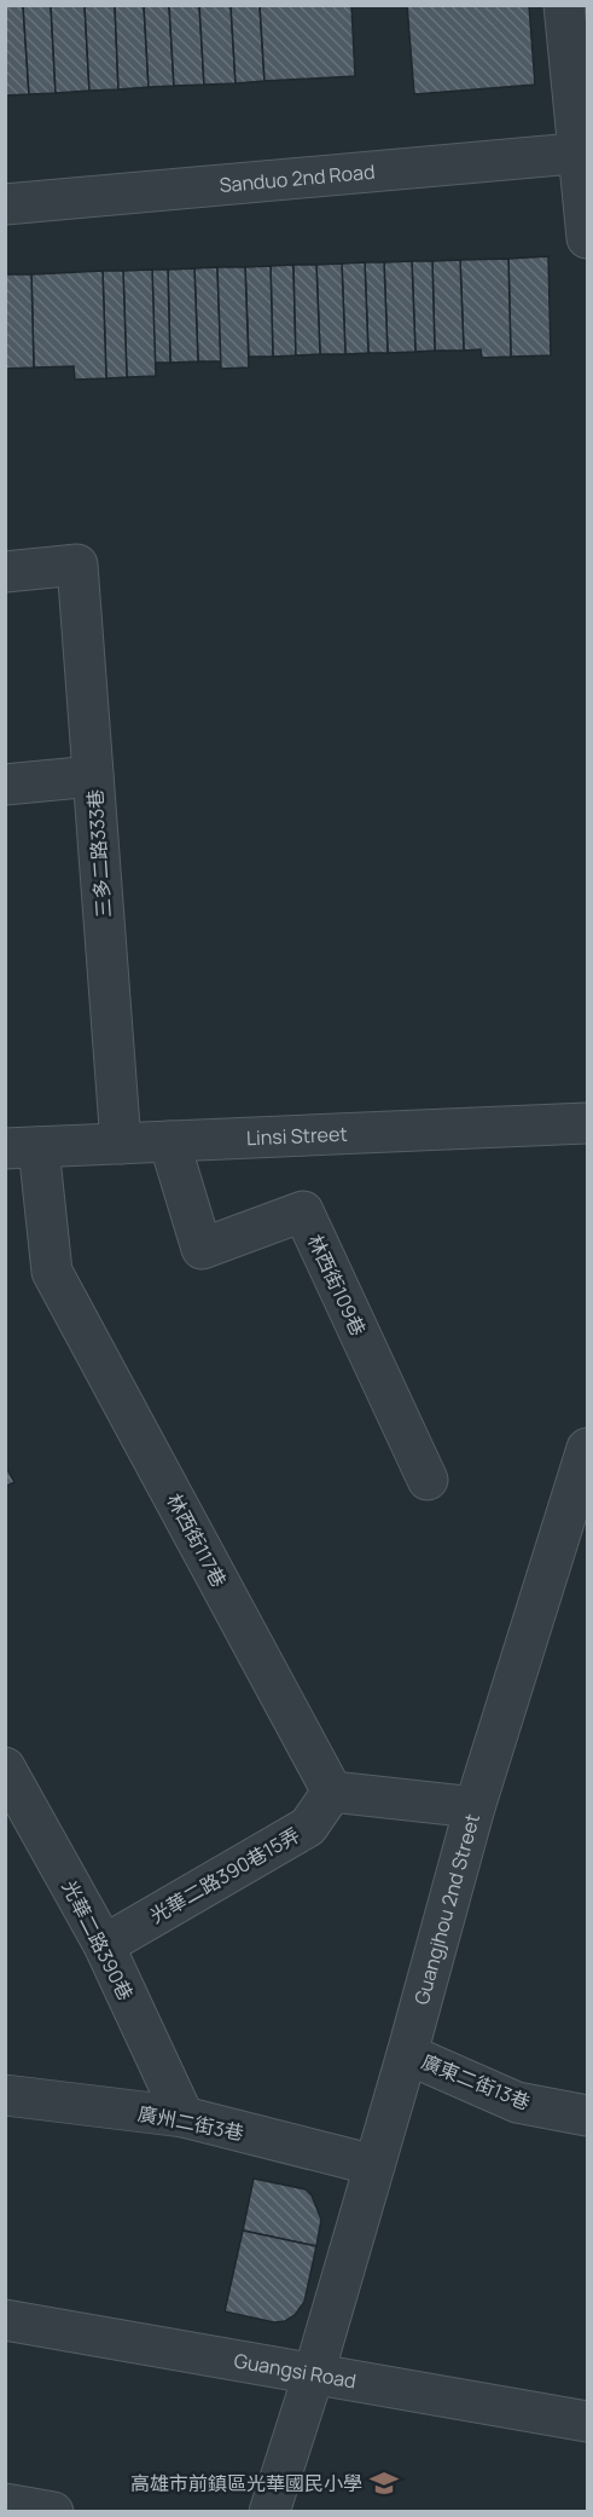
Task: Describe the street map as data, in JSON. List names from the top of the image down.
{
  "streets": {
    "street": [
      "Sanduo 2nd Road",
      "三多二路333巷",
      "Linsi Street",
      "林西街109巷",
      "林西街117巷",
      "光華二路390巷15弄",
      "Guangjhou 2nd Street",
      "光華二路390巷",
      "廣東二街13巷",
      "廣州二街3巷",
      "Guangsi Road"
    ]
  },
  "crossings": [
    ["三多二路333巷", "Linsi Street"],
    ["Linsi Street", "林西街109巷"],
    ["Linsi Street", "林西街117巷"],
    ["林西街117巷", "光華二路390巷15弄"],
    ["光華二路390巷15弄", "光華二路390巷"],
    ["Guangjhou 2nd Street", "廣東二街13巷"],
    ["Guangjhou 2nd Street", "廣州二街3巷"],
    ["Guangjhou 2nd Street", "Guangsi Road"],
    ["光華二路390巷", "廣州二街3巷"]
  ],
  "places": {
    "school or university": ["高雄市前鎮區光華國民小學"]
  }
}
